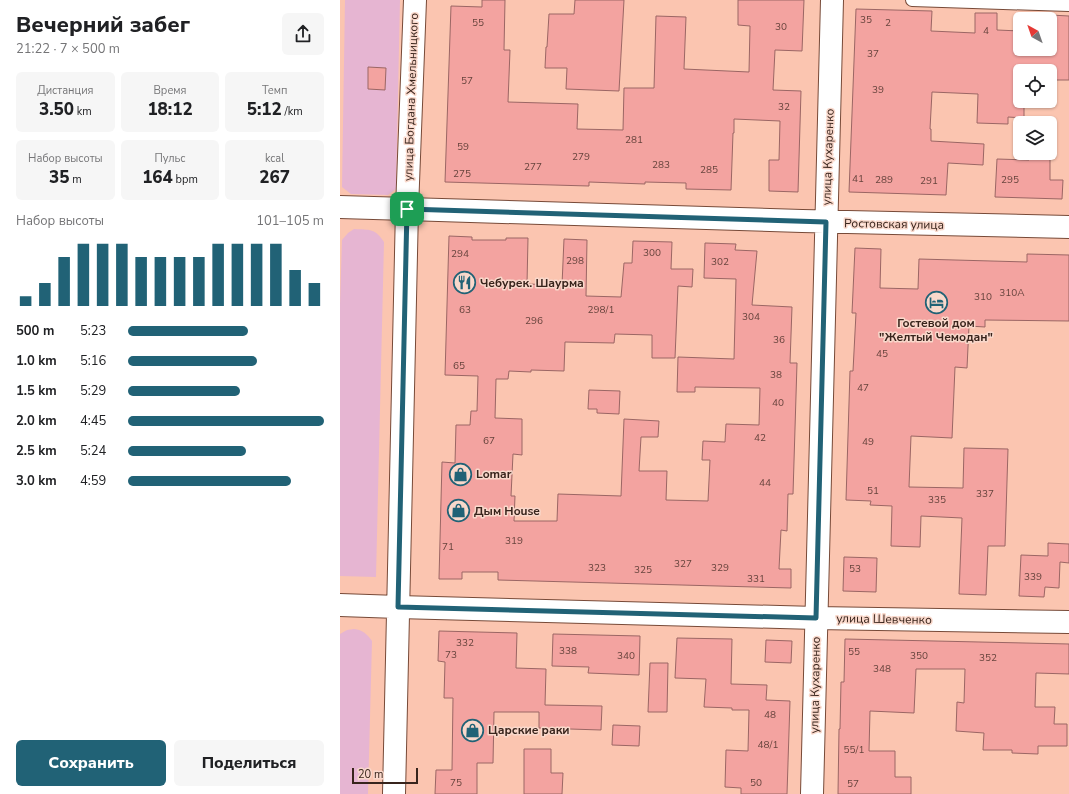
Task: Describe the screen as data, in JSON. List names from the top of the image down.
{
  "streets": {
    "street": [
      "улица Богдана Хмельницкого",
      "улица Кухаренко",
      "Ростовская улица",
      "улица Шевченко"
    ]
  },
  "crossings": [
    ["улица Богдана Хмельницкого", "Ростовская улица"],
    ["улица Богдана Хмельницкого", "улица Шевченко"],
    ["улица Кухаренко", "Ростовская улица"],
    ["улица Кухаренко", "улица Шевченко"]
  ],
  "places": {
    "restaurant": ["Чебурек. Шаурма"],
    "hotel": ["Гостевой дом \"Желтый Чемодан\""],
    "shop": ["Lomar", "Дым House", "Царские раки"]
  },
  "house_numbers": [
    "35",
    "55",
    "2",
    "30",
    "4",
    "37",
    "57",
    "39",
    "32",
    "281",
    "59",
    "279",
    "283",
    "277",
    "285",
    "275",
    "41",
    "289",
    "295",
    "291",
    "300",
    "294",
    "298",
    "302",
    "310А",
    "310",
    "63",
    "298/1",
    "304",
    "296",
    "36",
    "45",
    "65",
    "38",
    "47",
    "40",
    "42",
    "67",
    "49",
    "44",
    "51",
    "337",
    "335",
    "319",
    "71",
    "327",
    "323",
    "329",
    "53",
    "325",
    "339",
    "331",
    "332",
    "338",
    "55",
    "73",
    "340",
    "350",
    "352",
    "348",
    "48",
    "48/1",
    "55/1",
    "75",
    "50",
    "57"
  ],
  "scale_bar": "20 m",
  "north": "top left",
  "page": {
    "heading": ["Вечерний забег", "21:22 · 7 × 500 m"],
    "stats": [
      ["Дистанция", "3.50 km"],
      ["Время", "18:12"],
      ["Темп", "5:12 /km"],
      ["Набор высоты", "35 m"],
      ["Пульс", "164 bpm"],
      ["kcal", "267"]
    ],
    "chart": ["Набор высоты", "101–105 m"],
    "list": [
      {
        "name": "500 m",
        "note": "5:23"
      },
      {
        "name": "1.0 km",
        "note": "5:16"
      },
      {
        "name": "1.5 km",
        "note": "5:29"
      },
      {
        "name": "2.0 km",
        "note": "4:45"
      },
      {
        "name": "2.5 km",
        "note": "5:24"
      },
      {
        "name": "3.0 km",
        "note": "4:59"
      }
    ],
    "buttons": ["Сохранить", "Поделиться"],
    "scale": "20 m"
  }
}
